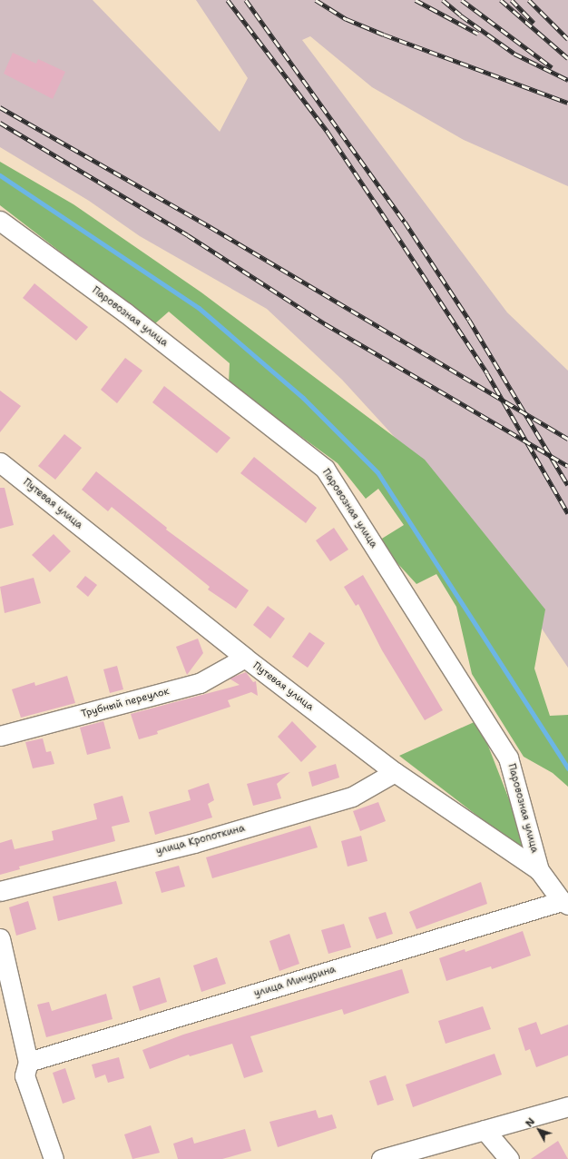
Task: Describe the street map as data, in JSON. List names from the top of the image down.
{
  "streets": {
    "street": [
      "Паровозная улица",
      "Путевая улица",
      "Трубный переулок",
      "улица Кропоткина",
      "улица Мичурина"
    ]
  },
  "crossings": [
    ["Паровозная улица", "Путевая улица"],
    ["Путевая улица", "Трубный переулок"],
    ["Путевая улица", "улица Кропоткина"],
    ["Путевая улица", "улица Мичурина"]
  ],
  "north": "top left"
}
